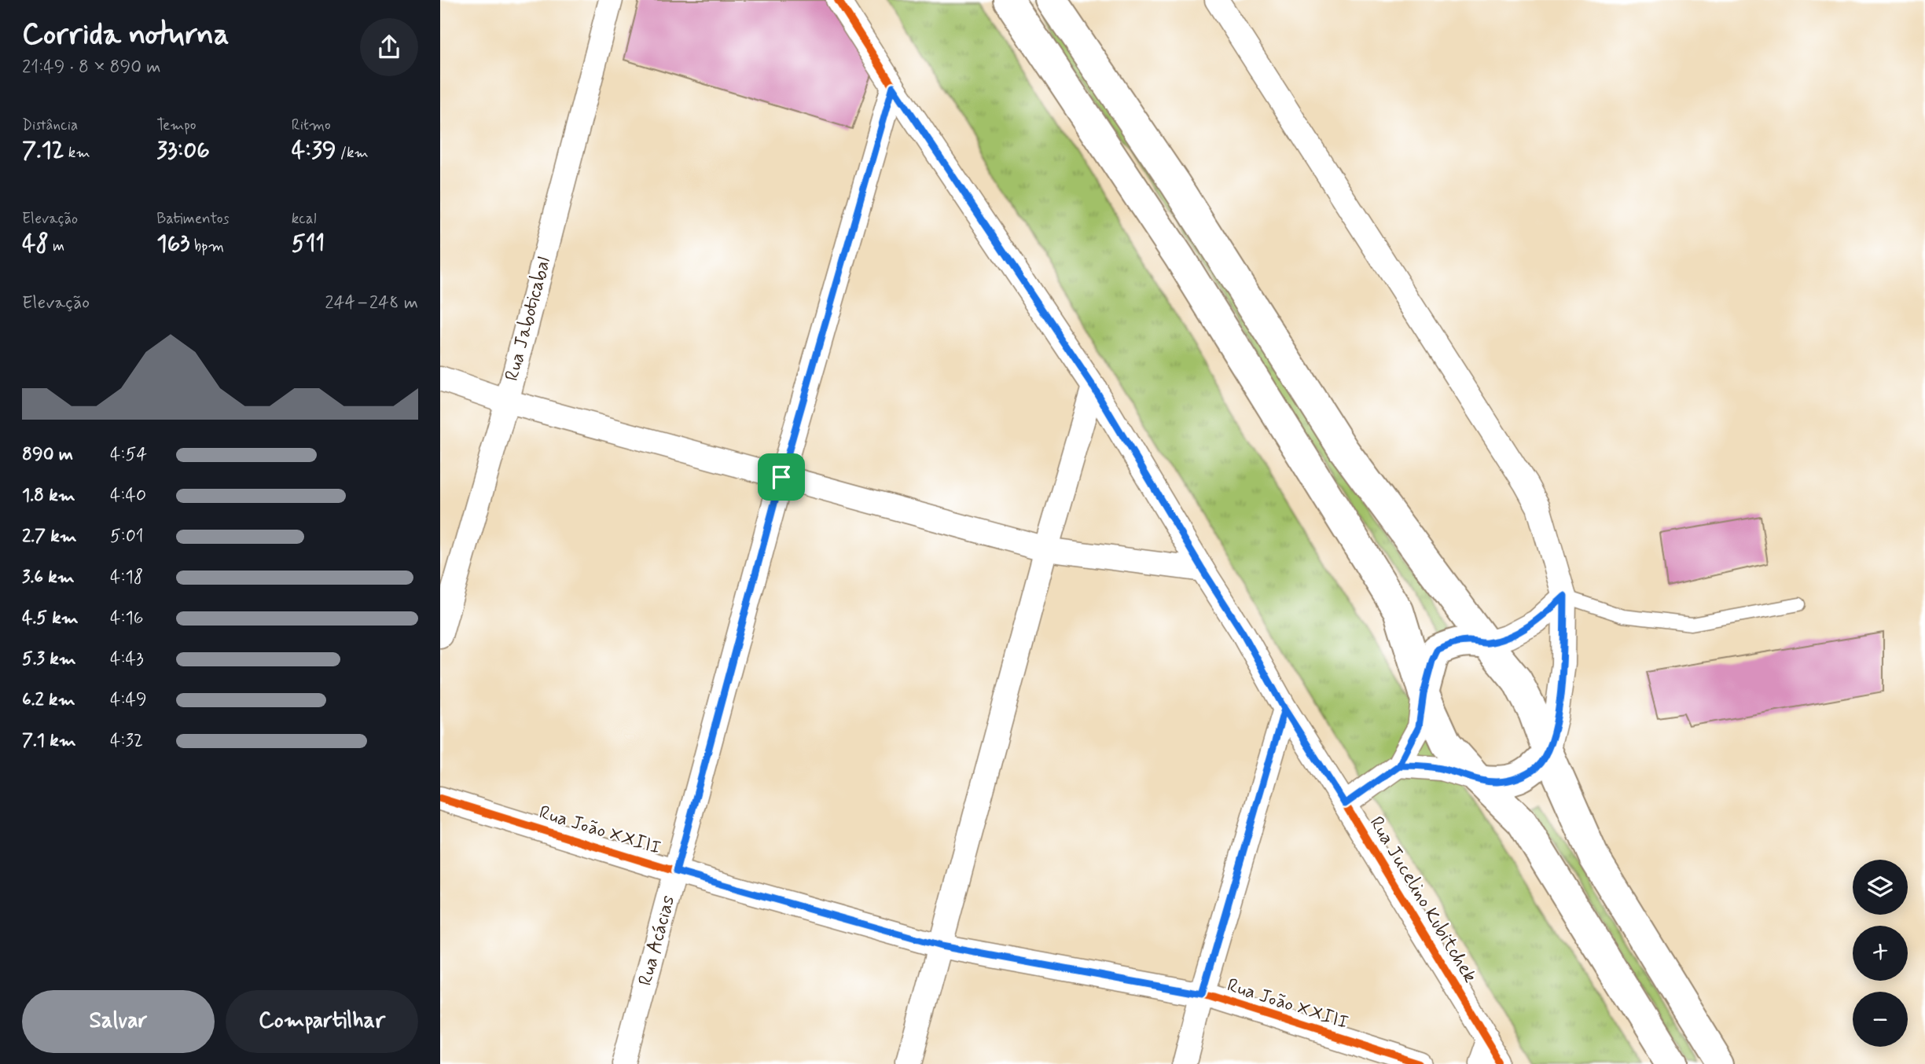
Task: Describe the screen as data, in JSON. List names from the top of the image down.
{
  "streets": {
    "street": [
      "Rua Jaboticabal",
      "Rua João XXIII",
      "Rua Jucelino Kubitchek",
      "Rua Acácias"
    ]
  },
  "crossings": [
    ["Rua João XXIII", "Rua Acácias"],
    ["Rua Jucelino Kubitchek", "Rua Acácias"]
  ],
  "page": {
    "heading": ["Corrida noturna", "21:49 · 8 × 890 m"],
    "stats": [
      ["Distância", "7.12 km"],
      ["Tempo", "33:06"],
      ["Ritmo", "4:39 /km"],
      ["Elevação", "48 m"],
      ["Batimentos", "163 bpm"],
      ["kcal", "511"]
    ],
    "chart": ["Elevação", "244–248 m"],
    "list": [
      {
        "name": "890 m",
        "note": "4:54"
      },
      {
        "name": "1.8 km",
        "note": "4:40"
      },
      {
        "name": "2.7 km",
        "note": "5:01"
      },
      {
        "name": "3.6 km",
        "note": "4:18"
      },
      {
        "name": "4.5 km",
        "note": "4:16"
      },
      {
        "name": "5.3 km",
        "note": "4:43"
      },
      {
        "name": "6.2 km",
        "note": "4:49"
      },
      {
        "name": "7.1 km",
        "note": "4:32"
      }
    ],
    "map_buttons": ["+", "−"],
    "buttons": ["Salvar", "Compartilhar"]
  }
}
